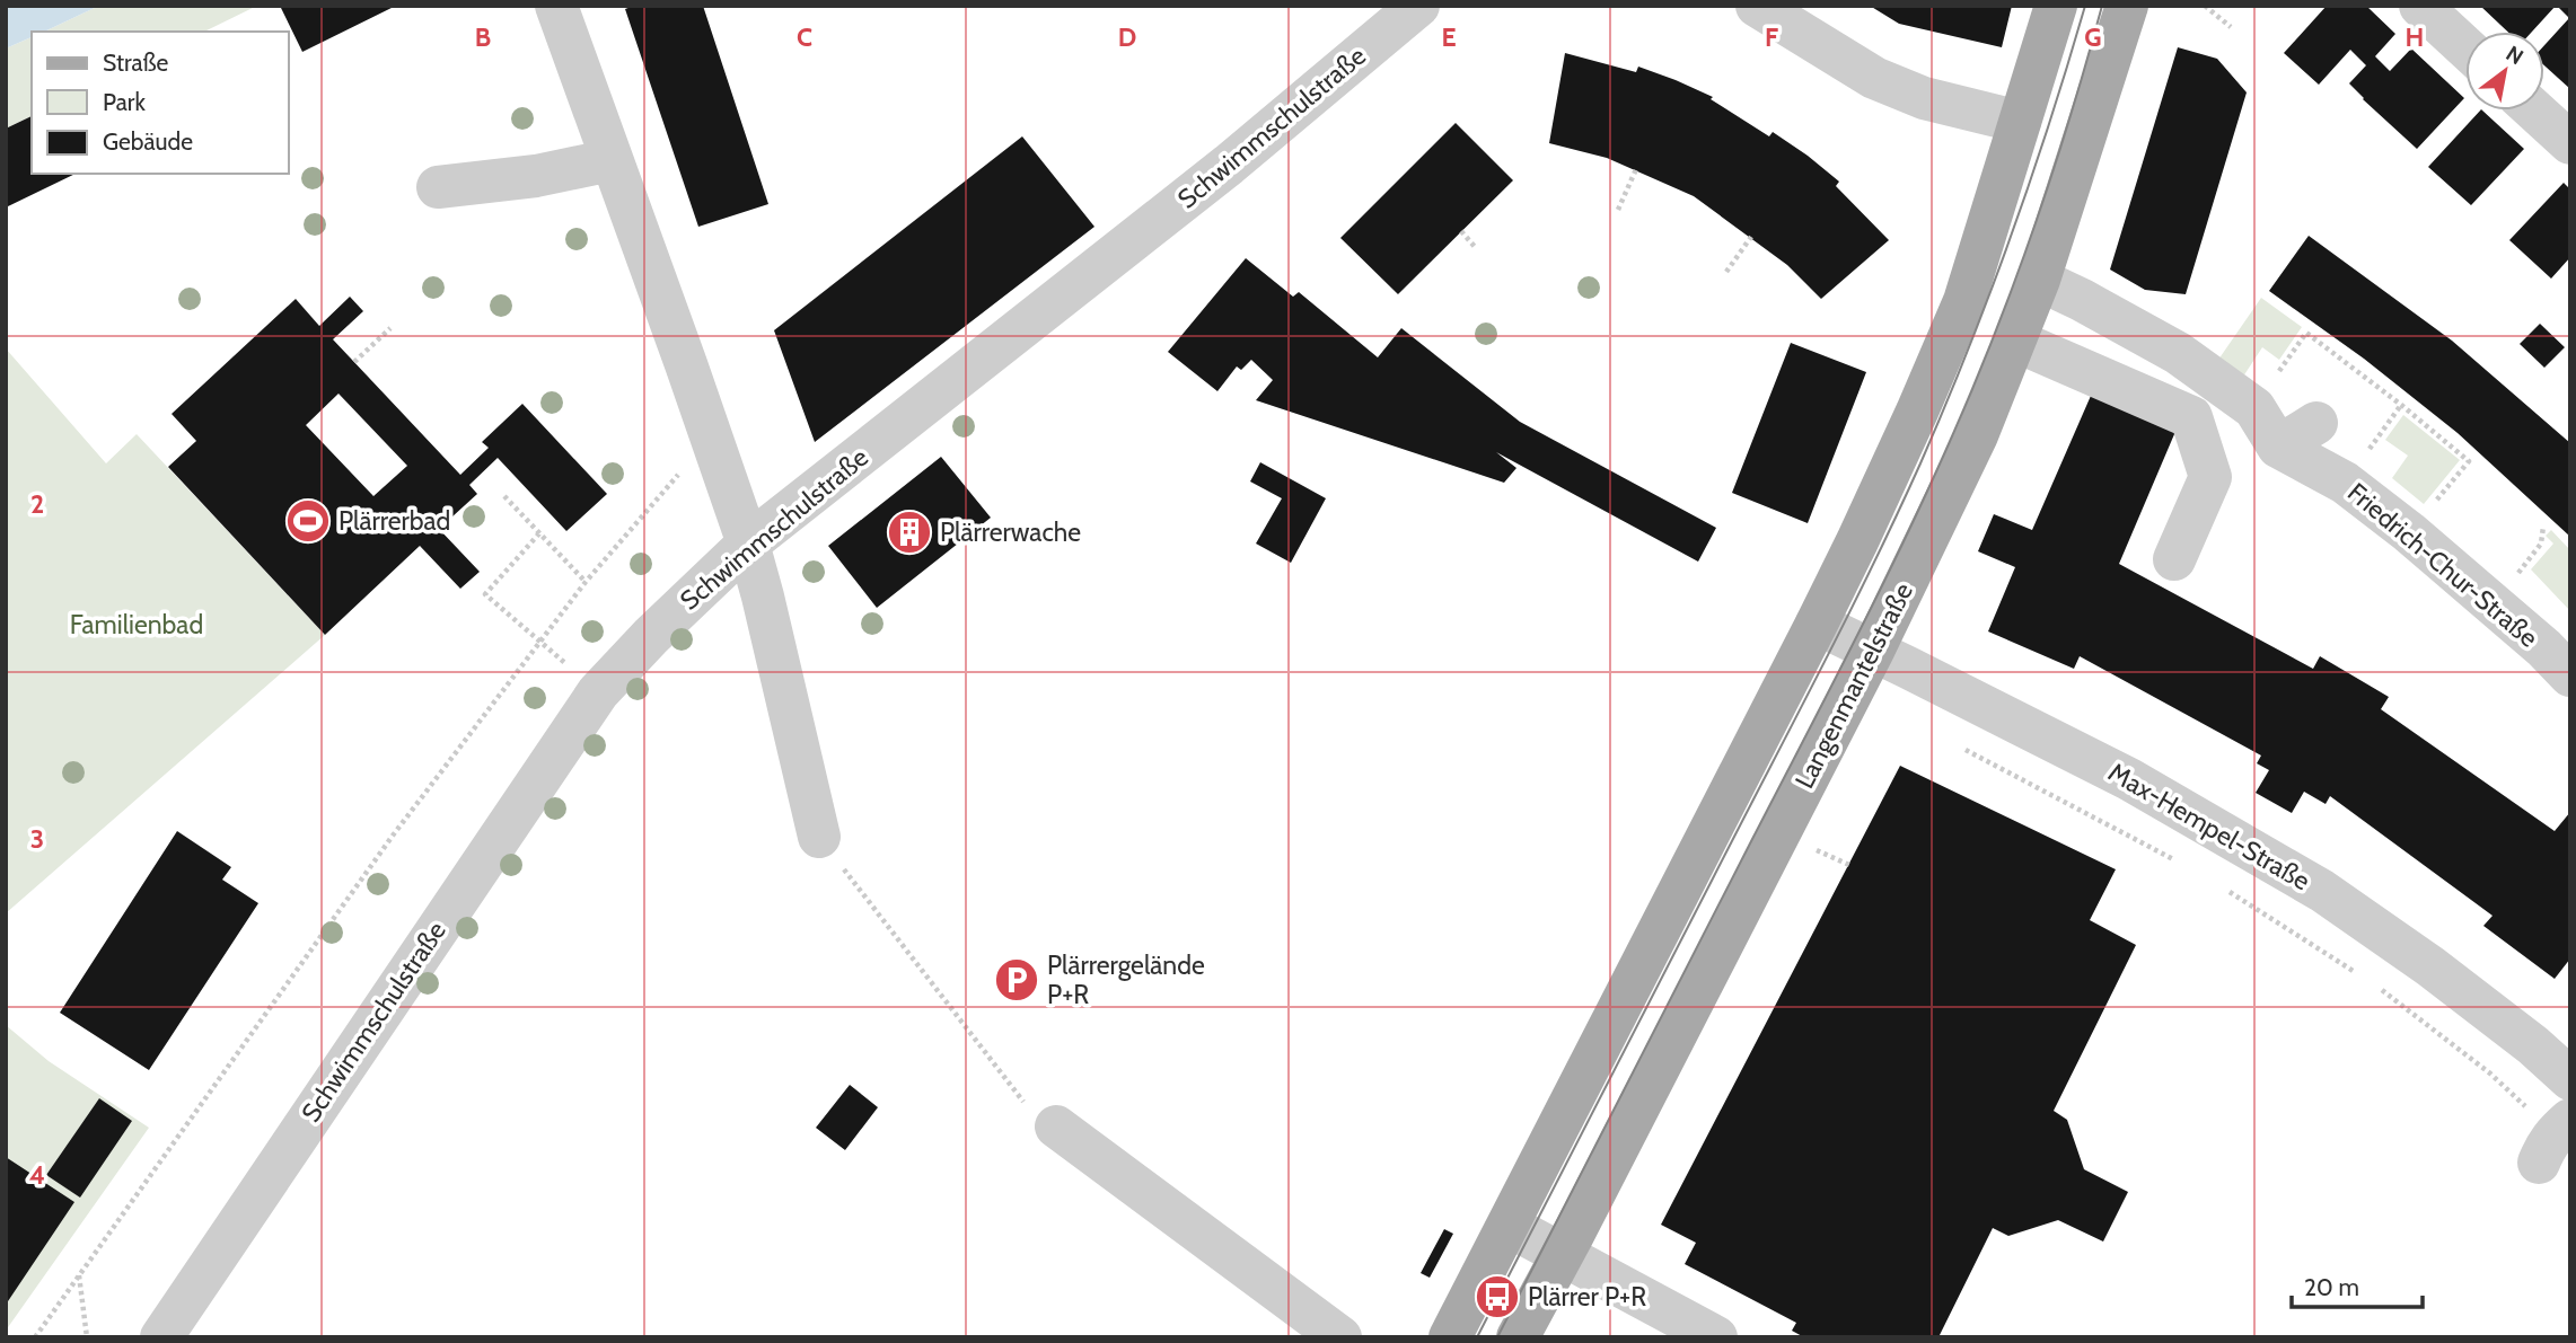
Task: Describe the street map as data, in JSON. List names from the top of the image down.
{
  "streets": {
    "main road": ["Langenmantelstraße"],
    "street": ["Schwimmschulstraße", "Friedrich-Chur-Straße", "Max-Hempel-Straße"]
  },
  "crossings": [
    ["Friedrich-Chur-Straße", "Langenmantelstraße"],
    ["Langenmantelstraße", "Max-Hempel-Straße"]
  ],
  "parks": ["Familienbad"],
  "places": {
    "sports": ["Plärrerbad"],
    "building": ["Plärrerwache"],
    "parking": ["Plärrergelände P+R"],
    "bus stop": ["Plärrer P+R"]
  },
  "legend": ["Straße", "Park", "Gebäude"],
  "scale_bar": "20 m",
  "north": "top right",
  "grid": {
    "columns": [
      "B",
      "C",
      "D",
      "E",
      "F",
      "G",
      "H"
    ],
    "rows": ["2", "3", "4"]
  }
}
